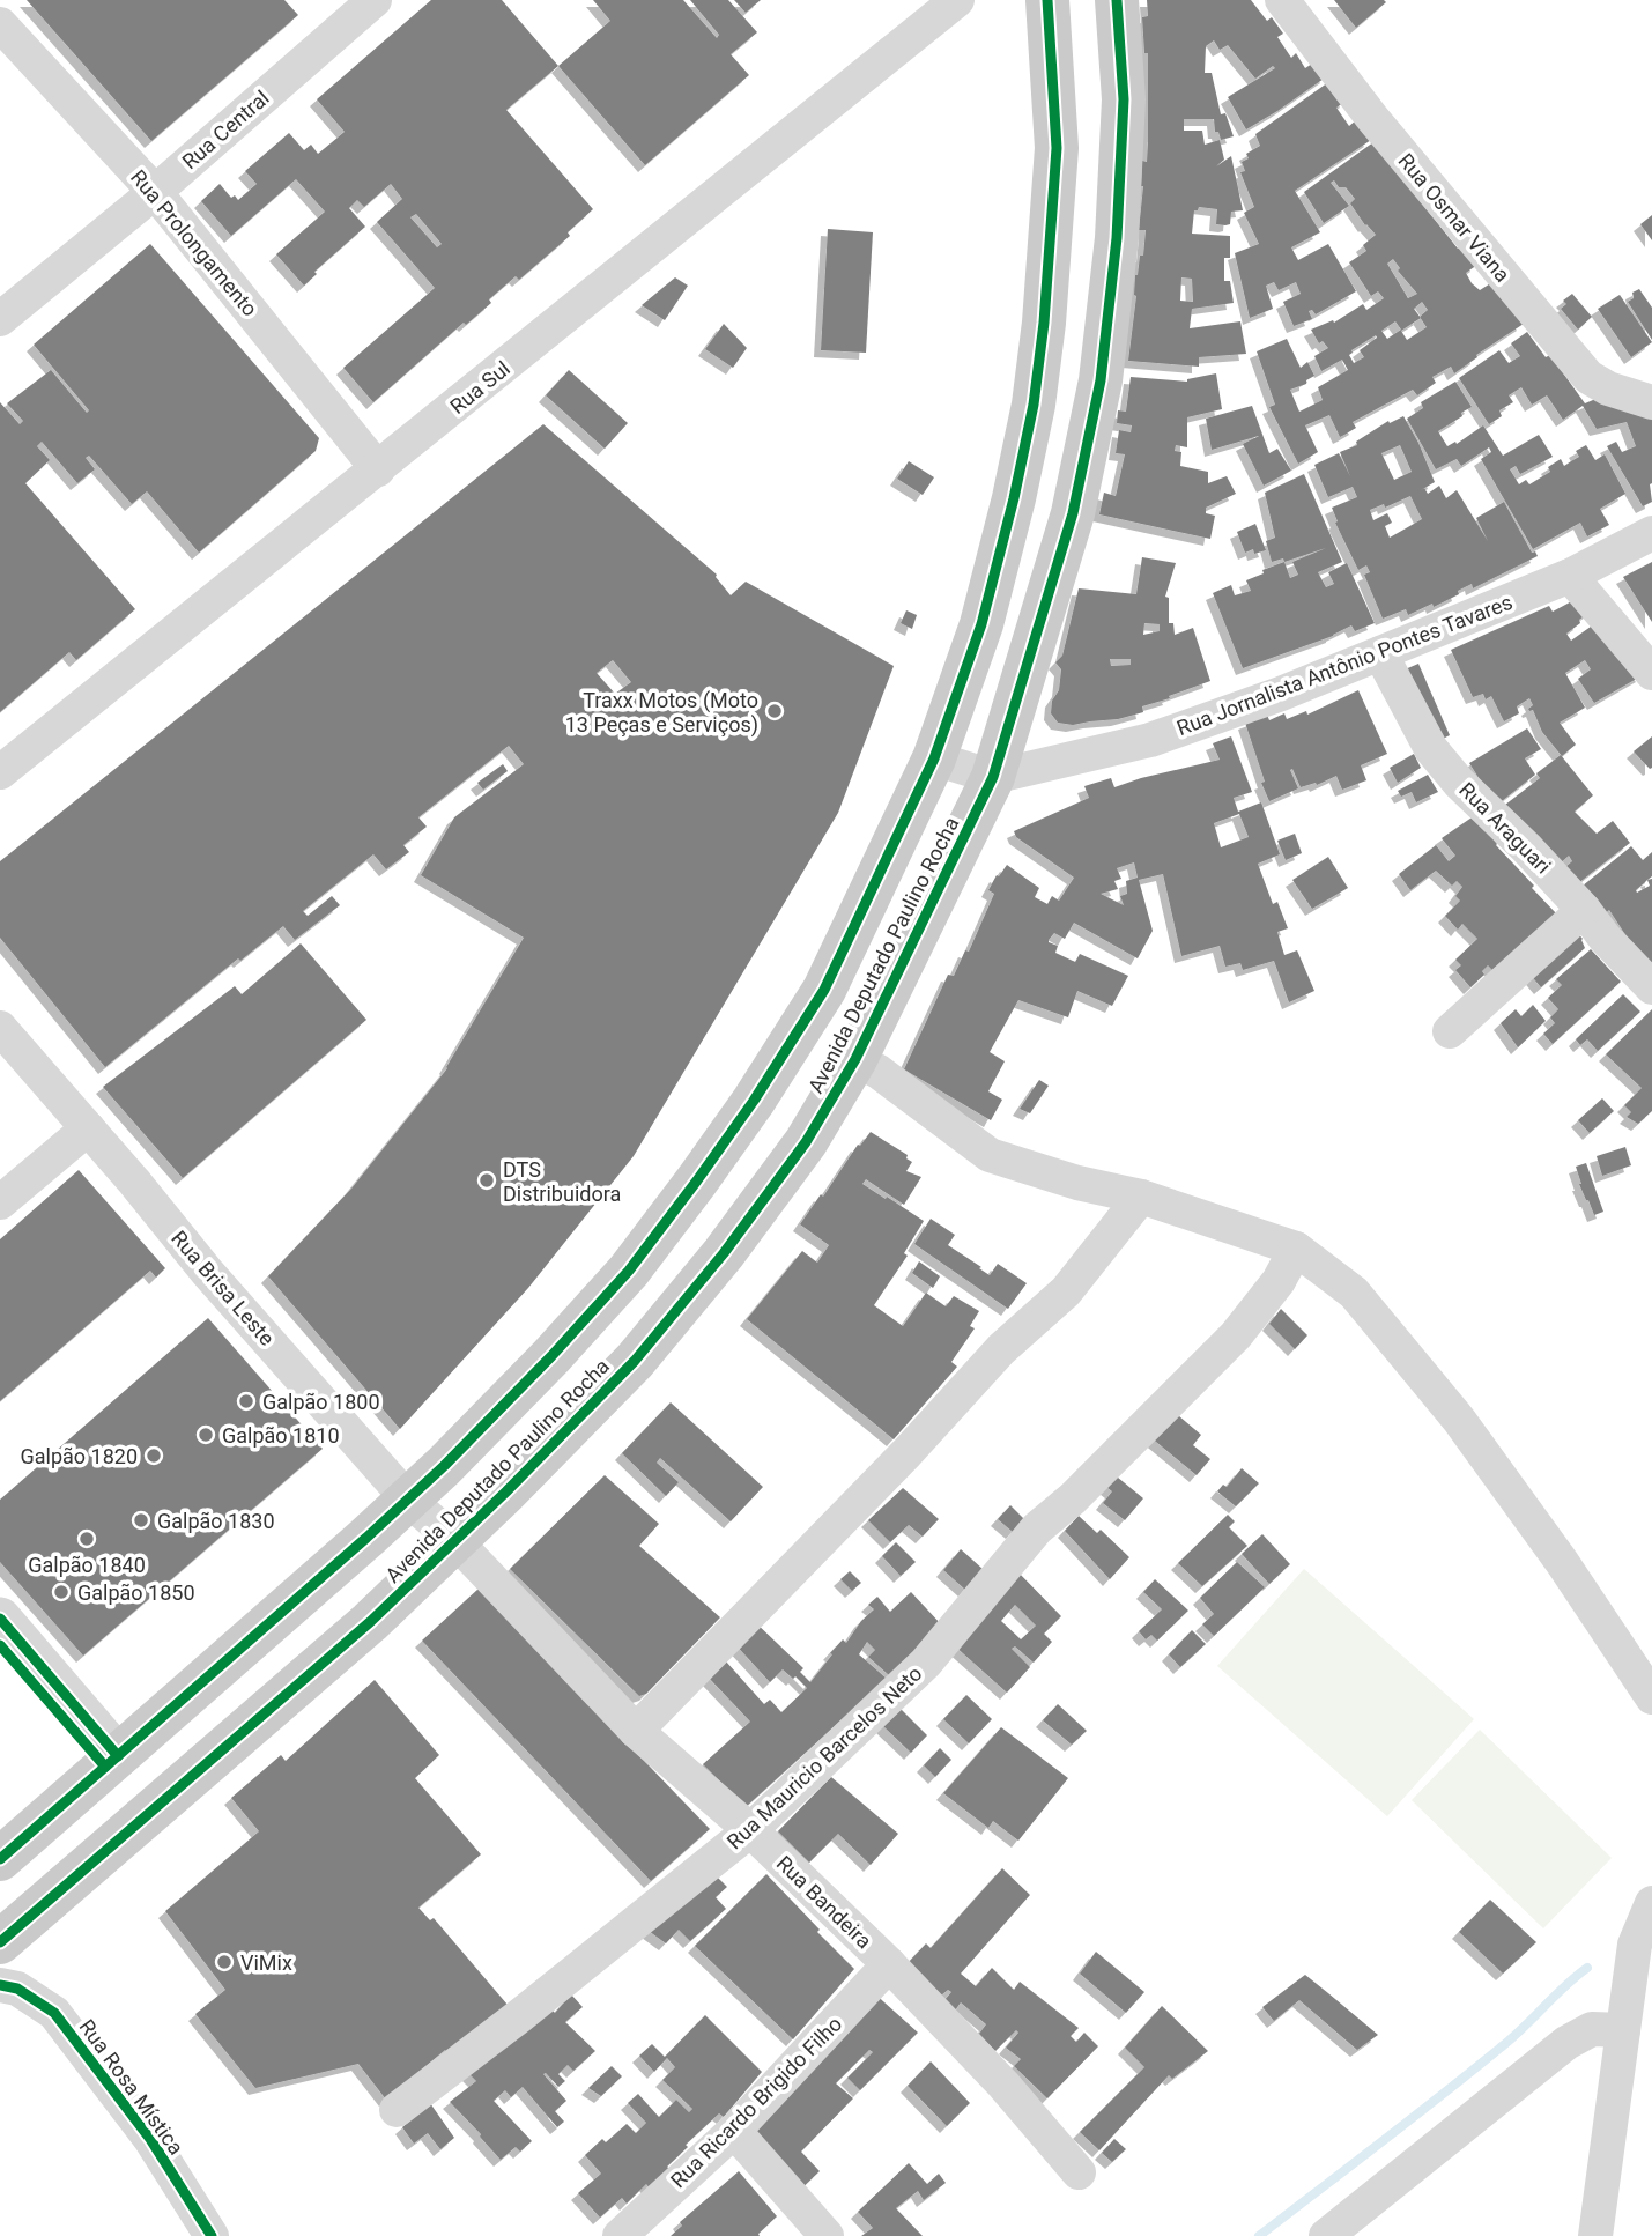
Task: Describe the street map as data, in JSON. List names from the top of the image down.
{
  "streets": {
    "main road": ["Avenida Deputado Paulino Rocha"],
    "street": [
      "Rua Central",
      "Rua Osmar Viana",
      "Rua Prolongamento",
      "Rua Sul",
      "Rua Jornalista Antônio Pontes Tavares",
      "Rua Araguari",
      "Rua Brisa Leste",
      "Rua Mauricio Barcelos Neto",
      "Rua Bandeira",
      "Rua Rosa Mística",
      "Rua Ricardo Brigido Filho"
    ]
  },
  "crossings": [
    ["Rua Central", "Rua Prolongamento"],
    ["Rua Prolongamento", "Rua Sul"],
    ["Rua Jornalista Antônio Pontes Tavares", "Rua Araguari"],
    ["Rua Jornalista Antônio Pontes Tavares", "Avenida Deputado Paulino Rocha"],
    ["Avenida Deputado Paulino Rocha", "Rua Brisa Leste"],
    ["Avenida Deputado Paulino Rocha", "Rua Bandeira"],
    ["Rua Brisa Leste", "Rua Bandeira"],
    ["Rua Mauricio Barcelos Neto", "Rua Bandeira"],
    ["Rua Bandeira", "Rua Ricardo Brigido Filho"]
  ],
  "places": [
    "Traxx Motos (Moto 13 Peças e Serviços)",
    "DTS Distribuidora",
    "Galpão 1800",
    "Galpão 1810",
    "Galpão 1820",
    "Galpão 1830",
    "Galpão 1840",
    "Galpão 1850",
    "ViMix"
  ]
}
